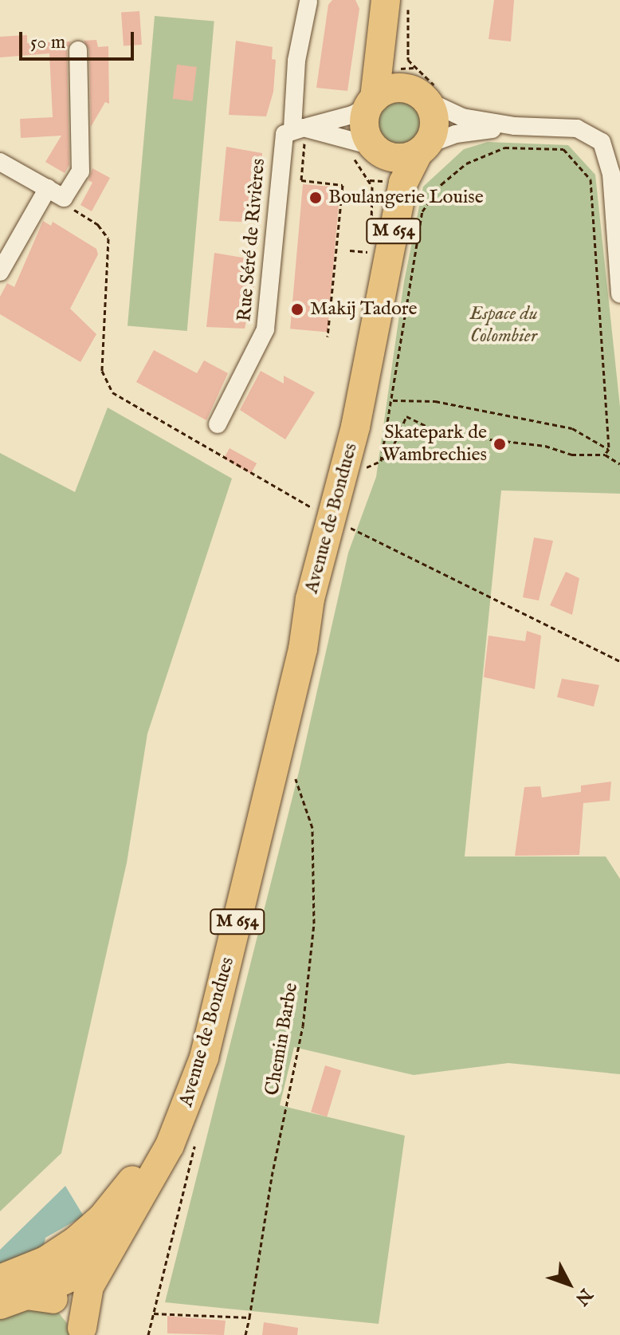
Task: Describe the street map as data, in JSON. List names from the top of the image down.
{
  "streets": {
    "main road": ["M 654", "Avenue de Bondues"],
    "street": ["Rue Séré de Rivières"],
    "path": ["Chemin Barbe"]
  },
  "parks": ["Espace du Colombier"],
  "places": ["Boulangerie Louise", "Makij Tadore", "Skatepark de Wambrechies"],
  "scale_bar": "50 m",
  "north": "bottom right"
}
